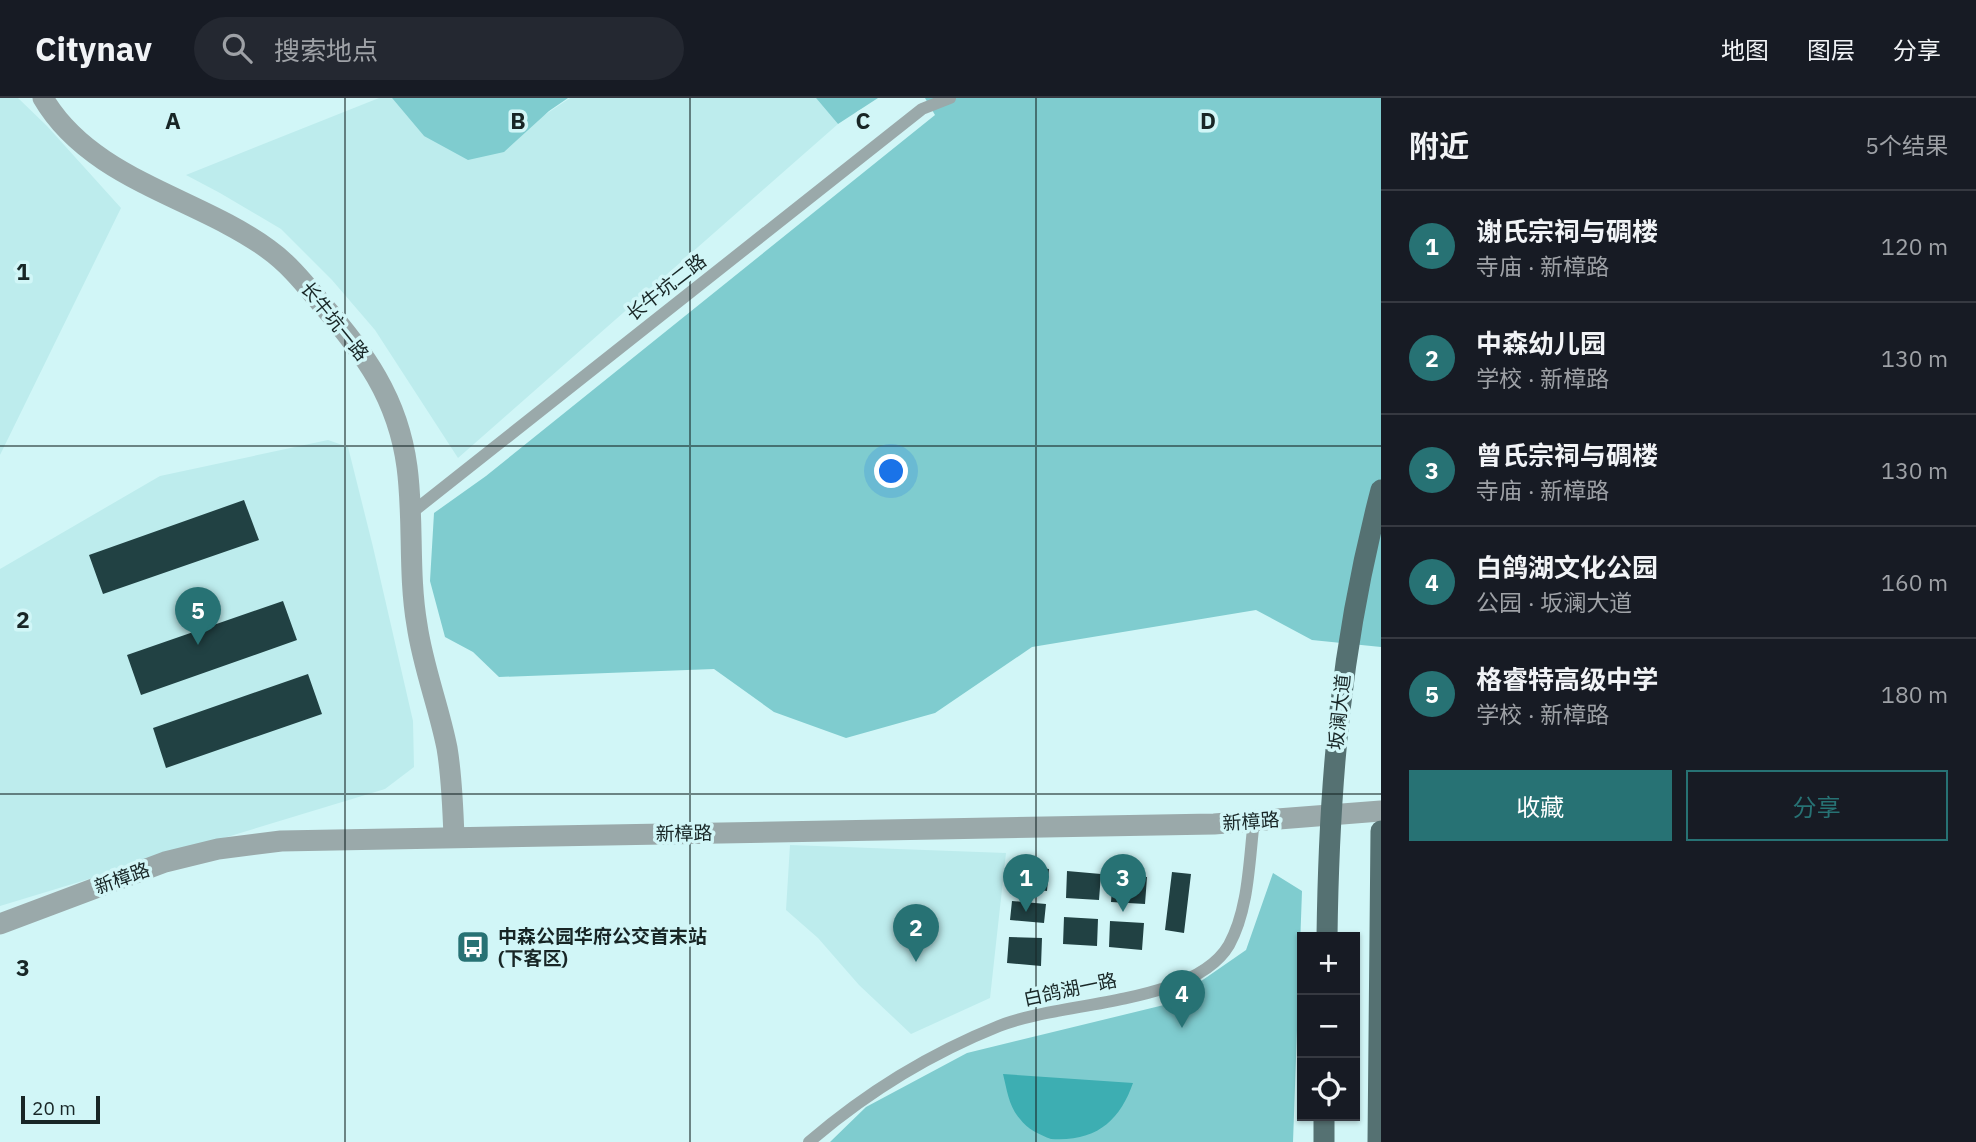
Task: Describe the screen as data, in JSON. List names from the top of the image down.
{
  "streets": {
    "main road": ["坂澜大道"],
    "street": ["长牛坑一路", "新樟路"],
    "lane": ["长牛坑二路", "白鸽湖一路"]
  },
  "crossings": [
    ["长牛坑二路", "长牛坑一路"],
    ["长牛坑一路", "新樟路"],
    ["新樟路", "白鸽湖一路"]
  ],
  "places": {
    "bus stop": ["中森公园华府公交首末站 (下客区)"]
  },
  "scale_bar": "20 m",
  "page": {
    "header": "Citynav",
    "search": "搜索地点",
    "nav": ["地图", "图层", "分享"],
    "heading": ["附近", "5个结果"],
    "list": [
      {
        "mark": "1",
        "name": "谢氏宗祠与碉楼",
        "note": "寺庙 · 新樟路",
        "value": "120 m"
      },
      {
        "mark": "2",
        "name": "中森幼儿园",
        "note": "学校 · 新樟路",
        "value": "130 m"
      },
      {
        "mark": "3",
        "name": "曾氏宗祠与碉楼",
        "note": "寺庙 · 新樟路",
        "value": "130 m"
      },
      {
        "mark": "4",
        "name": "白鸽湖文化公园",
        "note": "公园 · 坂澜大道",
        "value": "160 m"
      },
      {
        "mark": "5",
        "name": "格睿特高级中学",
        "note": "学校 · 新樟路",
        "value": "180 m"
      }
    ],
    "pins": [
      "5",
      "1",
      "3",
      "2",
      "4"
    ],
    "buttons": ["收藏", "分享"],
    "map_buttons": ["+", "−"],
    "scale": "20 m"
  },
  "grid": {
    "columns": [
      "A",
      "B",
      "C",
      "D"
    ],
    "rows": ["1", "2", "3"]
  }
}
